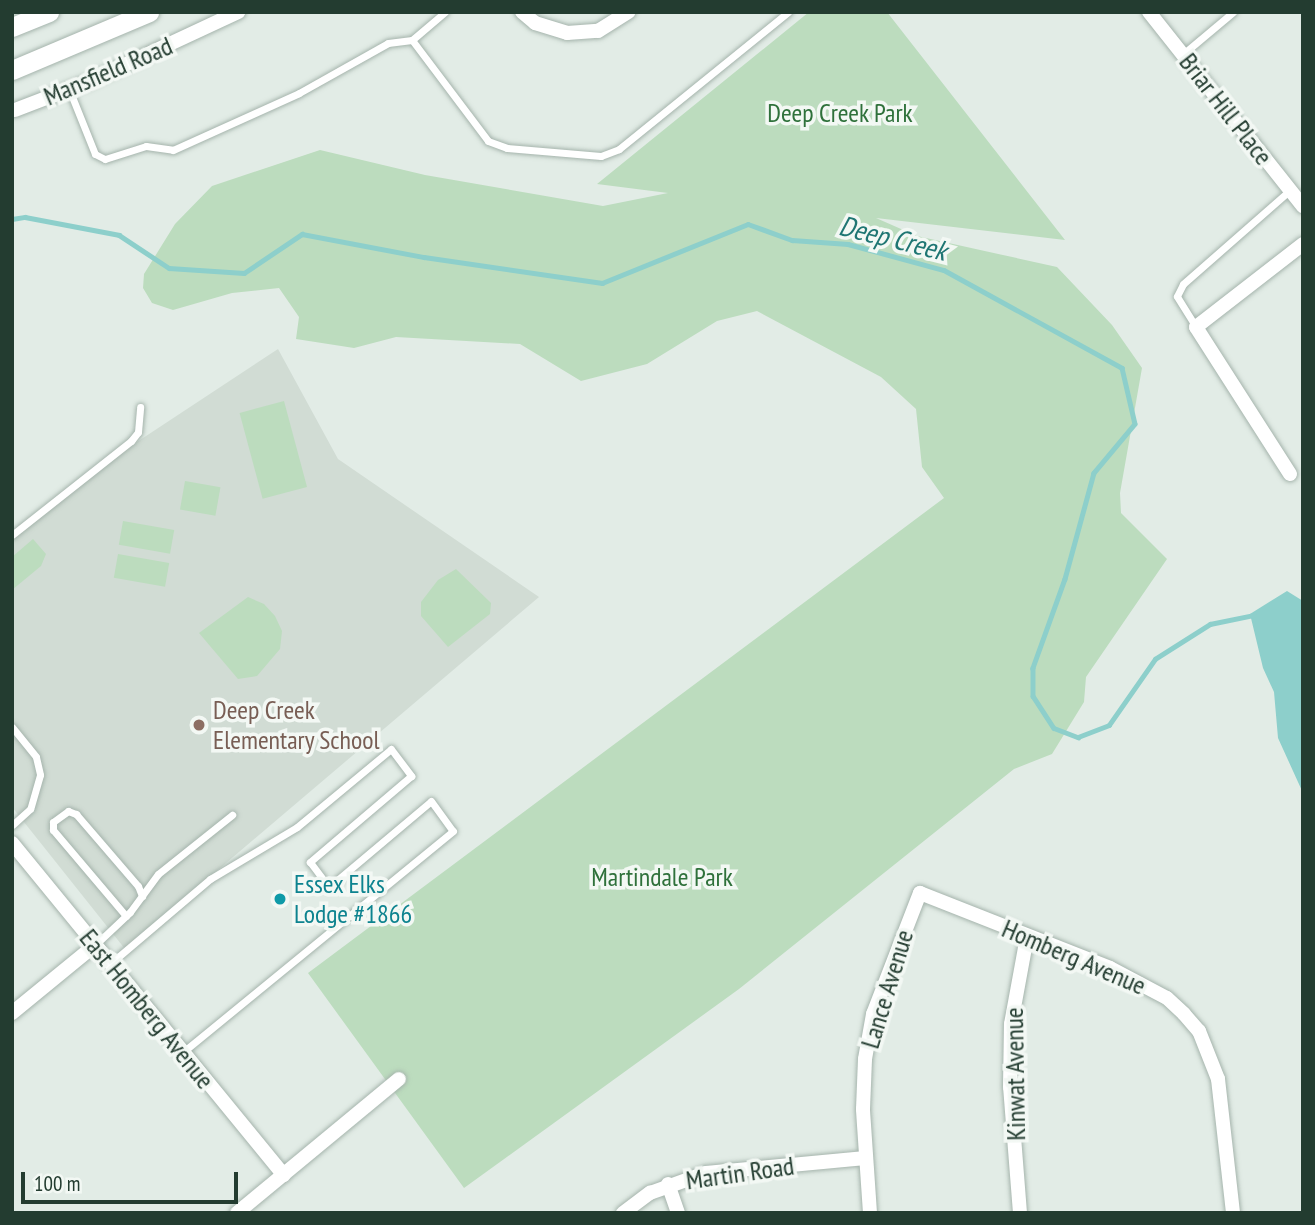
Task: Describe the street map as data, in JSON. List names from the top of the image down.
{
  "streets": {
    "street": [
      "Mansfield Road",
      "Briar Hill Place",
      "Homberg Avenue",
      "Lance Avenue",
      "East Homberg Avenue",
      "Kinwat Avenue",
      "Martin Road"
    ]
  },
  "crossings": [
    ["Homberg Avenue", "Lance Avenue"],
    ["Homberg Avenue", "Kinwat Avenue"],
    ["Lance Avenue", "Martin Road"]
  ],
  "water": ["Deep Creek"],
  "parks": ["Deep Creek Park", "Martindale Park"],
  "places": ["Deep Creek Elementary School", "Essex Elks Lodge #1866"],
  "scale_bar": "100 m"
}
